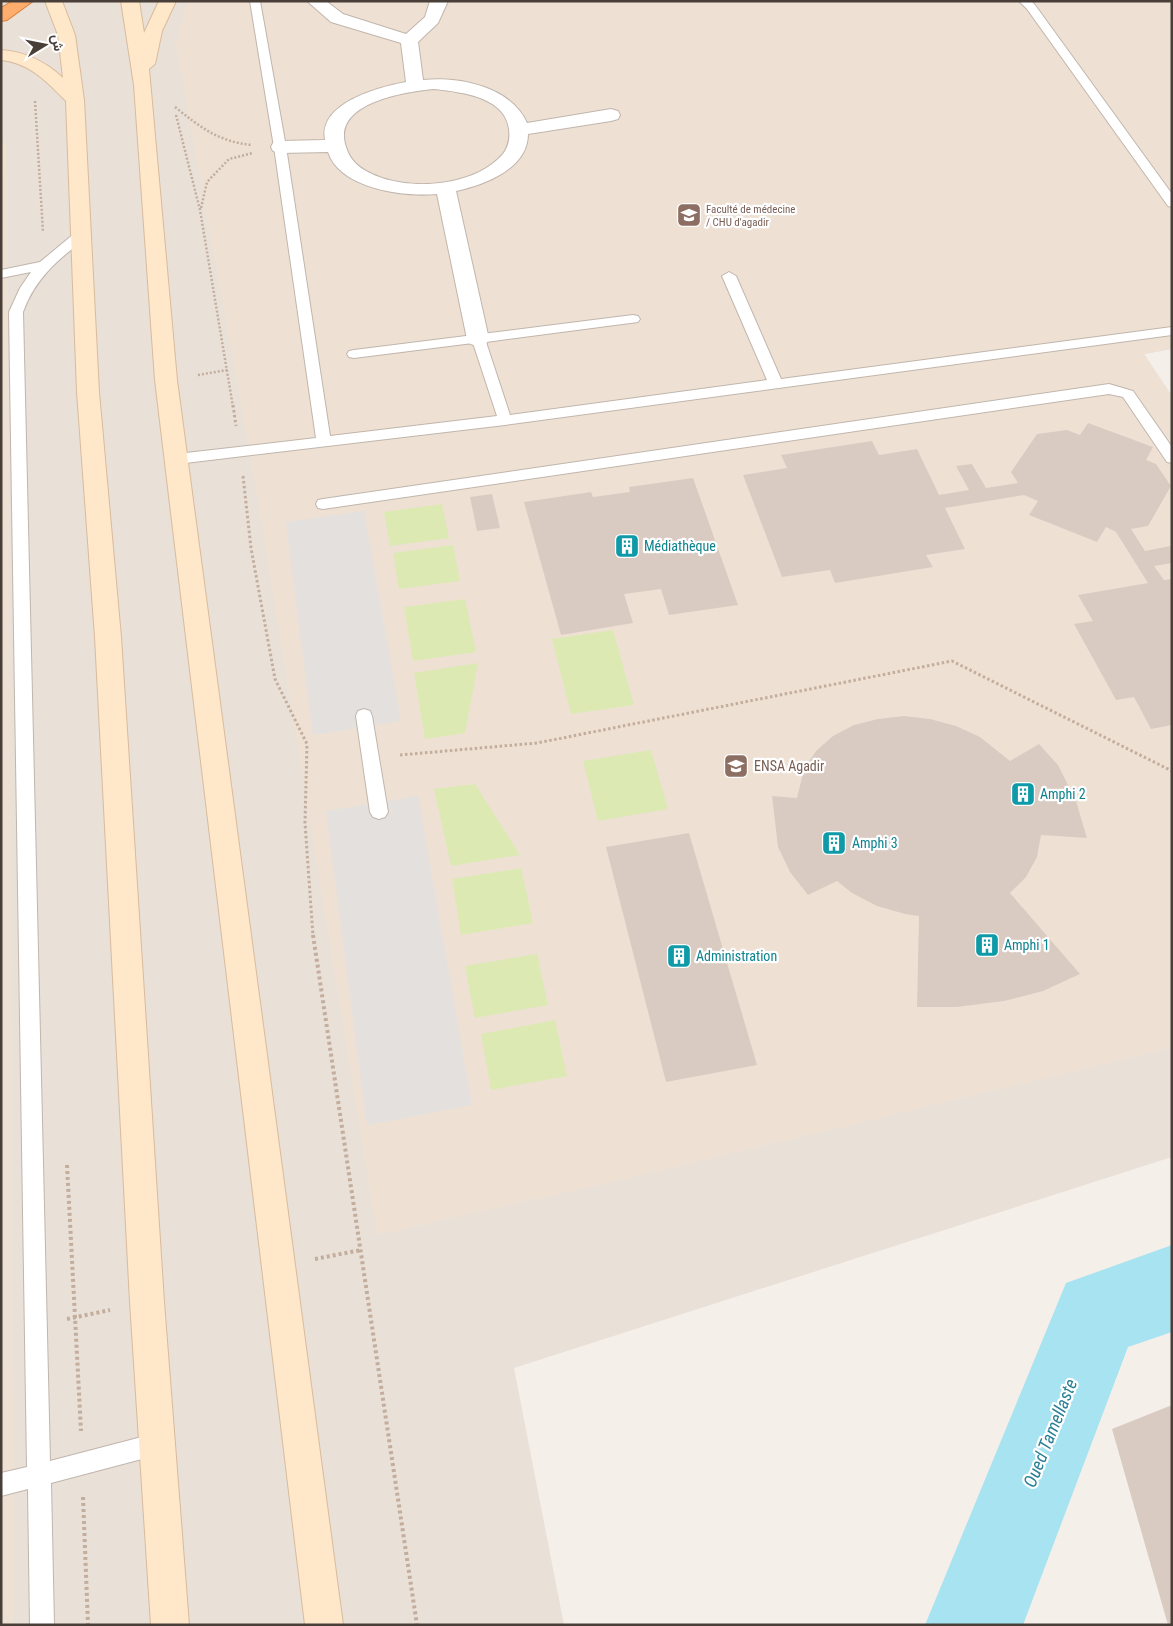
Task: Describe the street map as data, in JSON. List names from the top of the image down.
{
  "water": ["Oued Tamellaste"],
  "places": {
    "school or university": ["Faculté de médecine / CHU d'agadir", "ENSA Agadir"],
    "building": [
      "Médiathèque",
      "Amphi 2",
      "Amphi 3",
      "Amphi 1",
      "Administration"
    ]
  },
  "north": "right"
}
